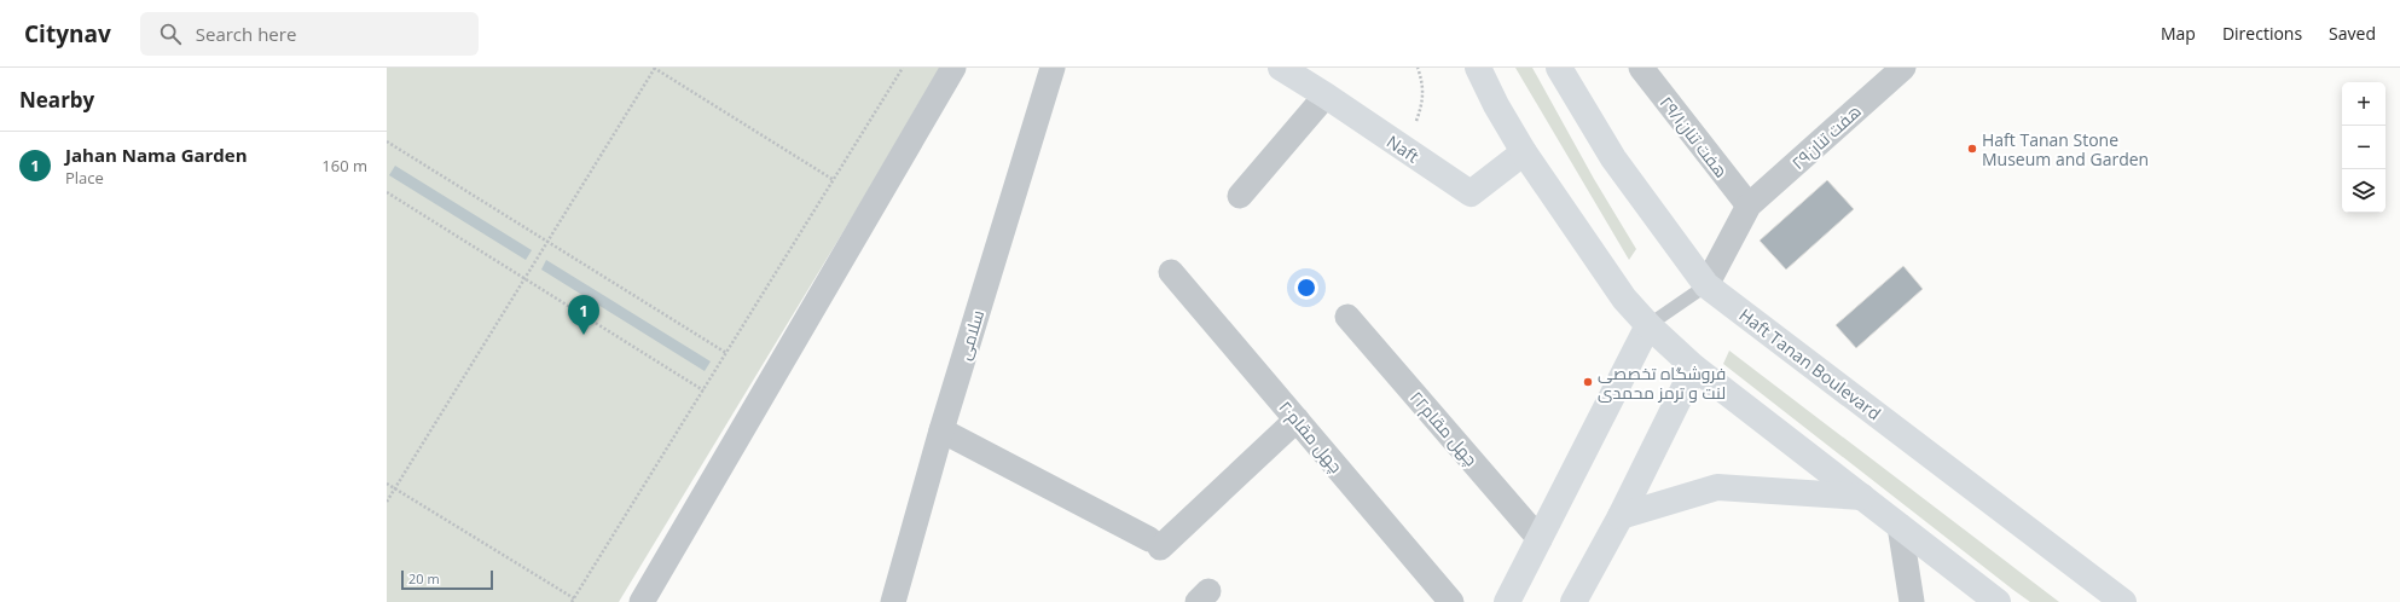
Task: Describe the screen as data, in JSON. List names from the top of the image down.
{
  "streets": {
    "main road": ["Naft", "Haft Tanan Boulevard"],
    "street": [
      "۲۹/۱هفت تنان",
      "هفت تنان۲۹",
      "سلامی",
      "چهل مقام۲۲",
      "چهل مقام۲۰"
    ]
  },
  "crossings": [
    ["۲۹/۱هفت تنان", "هفت تنان۲۹"]
  ],
  "places": ["Haft Tanan Stone Museum and Garden", "فروشگاه تخصصی لنت و ترمز محمدی"],
  "scale_bar": "20 m",
  "page": {
    "header": "Citynav",
    "search": "Search here",
    "nav": ["Map", "Directions", "Saved"],
    "heading": "Nearby",
    "map_buttons": ["+", "−"],
    "list": [
      {
        "mark": "1",
        "name": "Jahan Nama Garden",
        "note": "Place",
        "value": "160 m"
      }
    ],
    "pins": "1",
    "scale": "20 m"
  }
}
